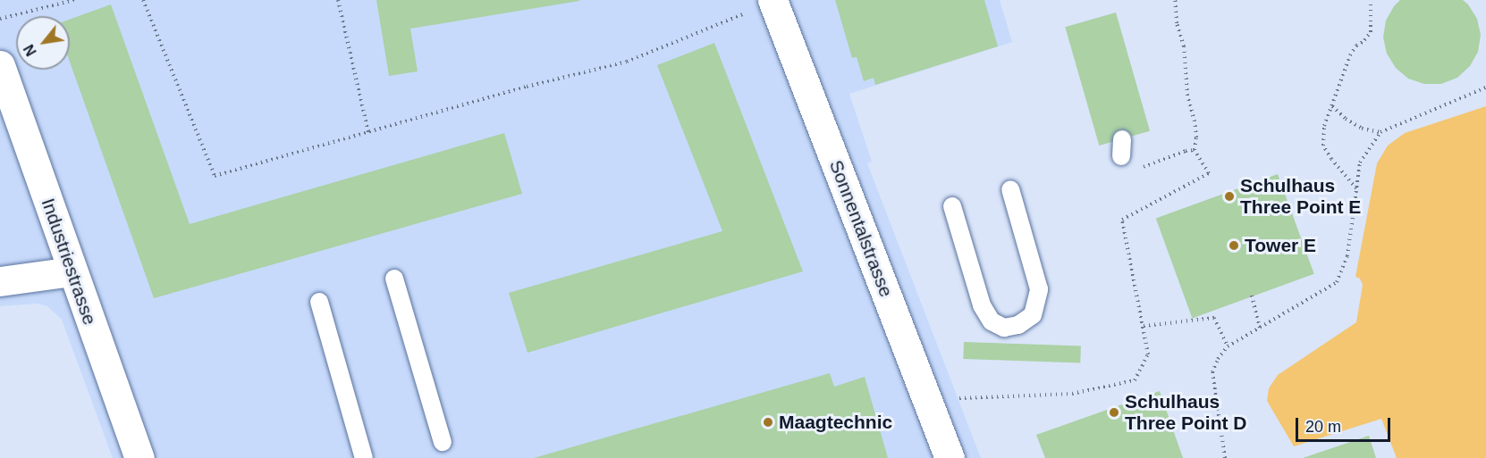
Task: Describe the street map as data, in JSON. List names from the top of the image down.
{
  "streets": {
    "street": ["Sonnentalstrasse", "Industriestrasse"]
  },
  "places": [
    "Schulhaus Three Point E",
    "Tower E",
    "Schulhaus Three Point D",
    "Maagtechnic"
  ],
  "scale_bar": "20 m",
  "north": "bottom left"
}
